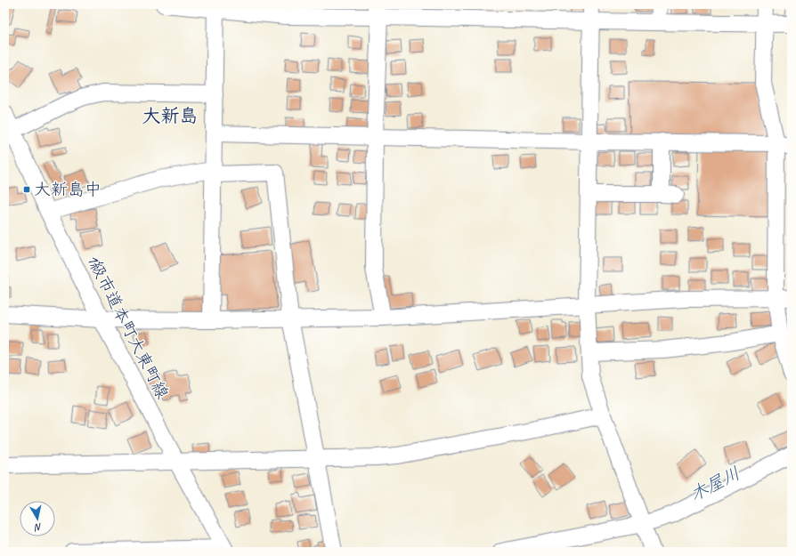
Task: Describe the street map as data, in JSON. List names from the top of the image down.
{
  "streets": {
    "street": ["1級市道本町大東町線"]
  },
  "districts": ["大新島"],
  "water": ["木屋川"],
  "places": {
    "transit": ["大新島中"]
  },
  "north": "bottom"
}
